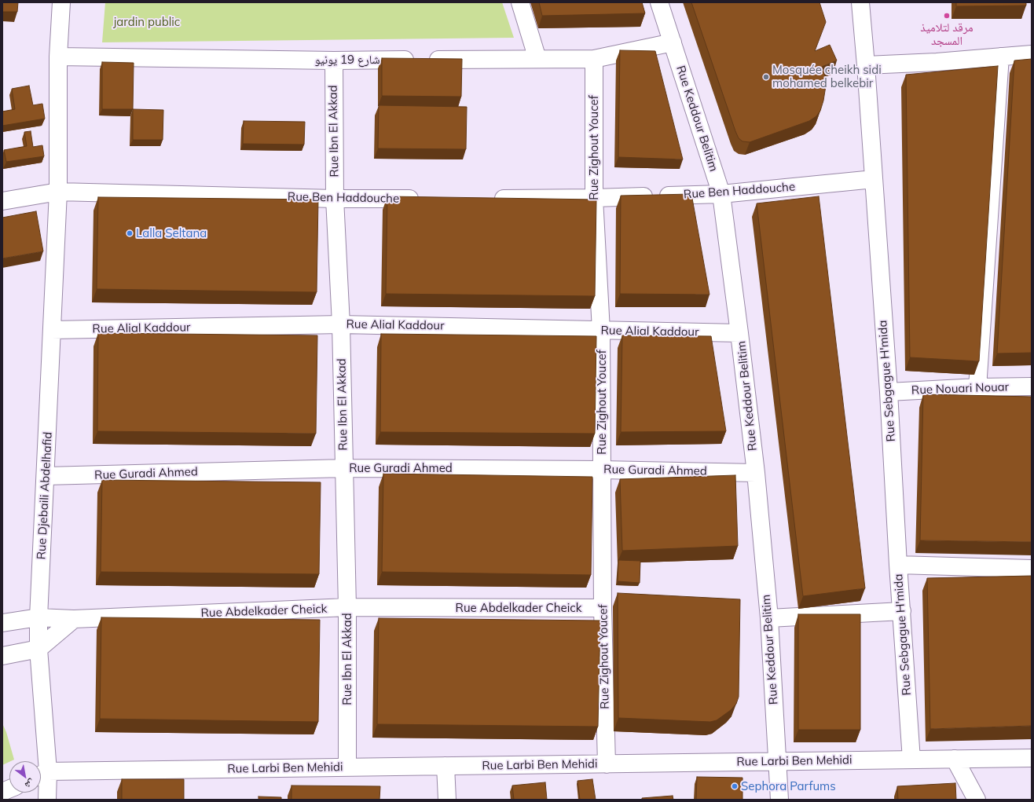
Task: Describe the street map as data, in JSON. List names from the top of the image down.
{
  "streets": {
    "street": [
      "شارع 19 يونيو",
      "Rue Keddour Belitim",
      "Rue Ibn El Akkad",
      "Rue Zighout Youcef",
      "Rue Ben Haddouche",
      "Rue Alial Kaddour",
      "Rue Sebgague H'mida",
      "Rue Nouari Nouar",
      "Rue Guradi Ahmed",
      "Rue Djebaili Abdelhafid",
      "Rue Abdelkader Cheick",
      "Rue Larbi Ben Mehidi"
    ]
  },
  "crossings": [
    ["شارع 19 يونيو", "Rue Keddour Belitim"],
    ["شارع 19 يونيو", "Rue Ibn El Akkad"],
    ["شارع 19 يونيو", "Rue Zighout Youcef"],
    ["شارع 19 يونيو", "Rue Djebaili Abdelhafid"],
    ["Rue Keddour Belitim", "Rue Ben Haddouche"],
    ["Rue Keddour Belitim", "Rue Alial Kaddour"],
    ["Rue Keddour Belitim", "Rue Guradi Ahmed"],
    ["Rue Keddour Belitim", "Rue Larbi Ben Mehidi"],
    ["Rue Ibn El Akkad", "Rue Ben Haddouche"],
    ["Rue Ibn El Akkad", "Rue Alial Kaddour"],
    ["Rue Ibn El Akkad", "Rue Guradi Ahmed"],
    ["Rue Ibn El Akkad", "Rue Abdelkader Cheick"],
    ["Rue Ibn El Akkad", "Rue Larbi Ben Mehidi"],
    ["Rue Zighout Youcef", "Rue Ben Haddouche"],
    ["Rue Zighout Youcef", "Rue Alial Kaddour"],
    ["Rue Zighout Youcef", "Rue Guradi Ahmed"],
    ["Rue Zighout Youcef", "Rue Abdelkader Cheick"],
    ["Rue Zighout Youcef", "Rue Larbi Ben Mehidi"],
    ["Rue Ben Haddouche", "Rue Sebgague H'mida"],
    ["Rue Ben Haddouche", "Rue Djebaili Abdelhafid"],
    ["Rue Alial Kaddour", "Rue Djebaili Abdelhafid"],
    ["Rue Sebgague H'mida", "Rue Nouari Nouar"],
    ["Rue Sebgague H'mida", "Rue Larbi Ben Mehidi"],
    ["Rue Guradi Ahmed", "Rue Djebaili Abdelhafid"],
    ["Rue Djebaili Abdelhafid", "Rue Abdelkader Cheick"],
    ["Rue Djebaili Abdelhafid", "Rue Larbi Ben Mehidi"]
  ],
  "parks": ["jardin public"],
  "places": [
    "مرقد لتلاميذ المسجد",
    "Mosquée cheikh sidi mohamed belkebir",
    "Lalla Seltana",
    "Sephora Parfums"
  ],
  "north": "bottom right"
}
